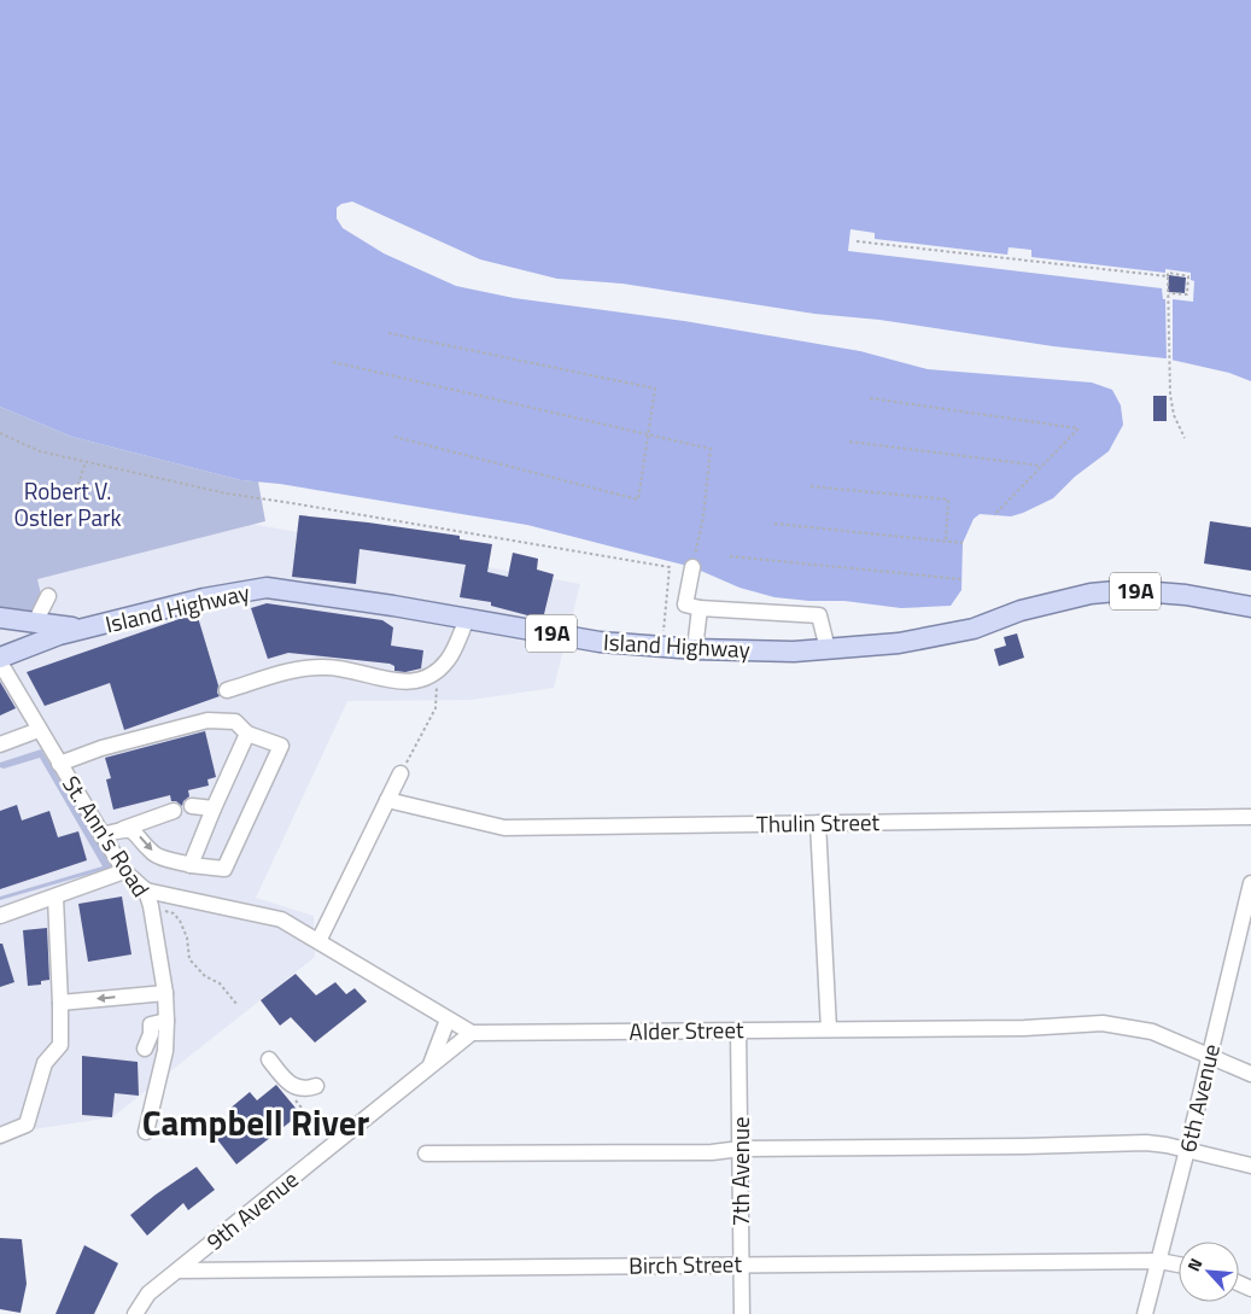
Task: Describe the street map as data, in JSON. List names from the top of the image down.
{
  "streets": {
    "main road": ["19A", "Island Highway"],
    "street": [
      "Thulin Street",
      "St. Ann's Road",
      "Alder Street",
      "6th Avenue",
      "7th Avenue",
      "9th Avenue",
      "Birch Street"
    ]
  },
  "crossings": [
    ["St. Ann's Road", "Alder Street"],
    ["Alder Street", "6th Avenue"],
    ["Alder Street", "7th Avenue"],
    ["Alder Street", "9th Avenue"],
    ["6th Avenue", "Birch Street"],
    ["7th Avenue", "Birch Street"],
    ["9th Avenue", "Birch Street"]
  ],
  "districts": ["Campbell River"],
  "parks": ["Robert V. Ostler Park"],
  "north": "top left"
}
